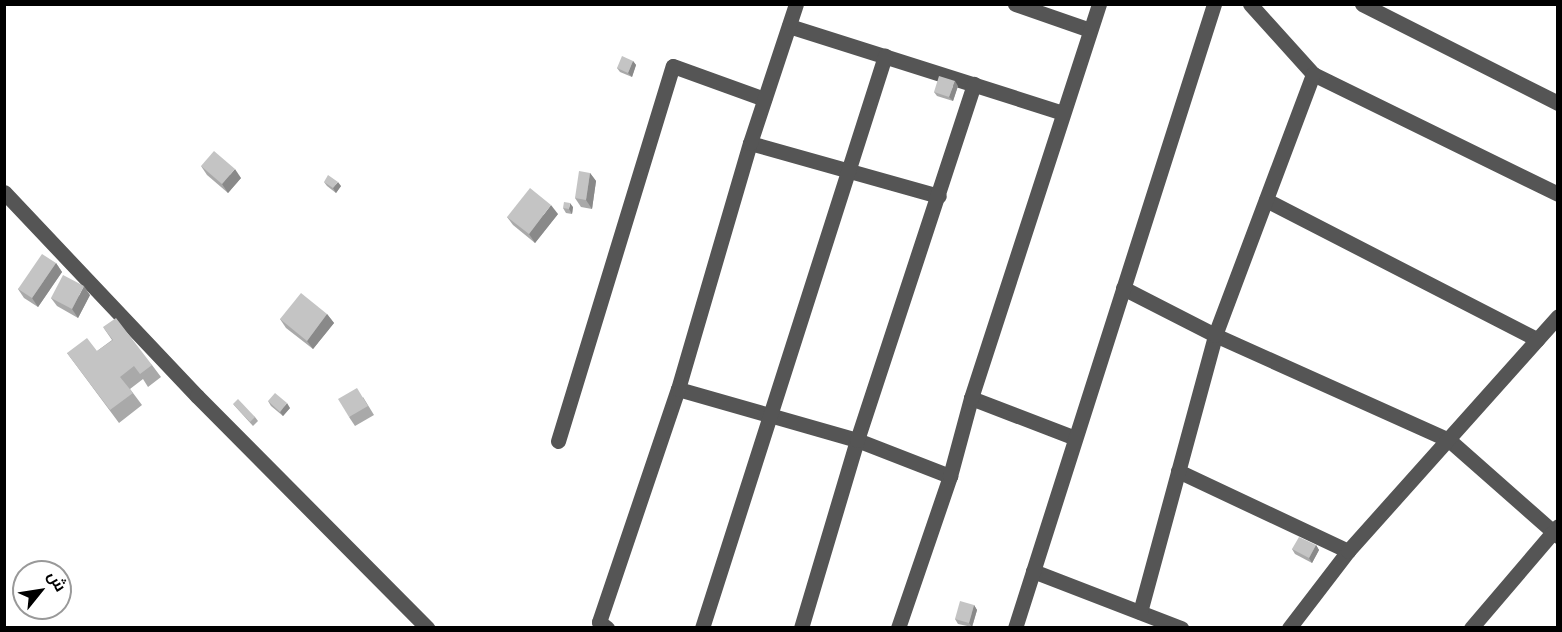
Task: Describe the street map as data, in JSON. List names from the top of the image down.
{
  "north": "top right"
}
